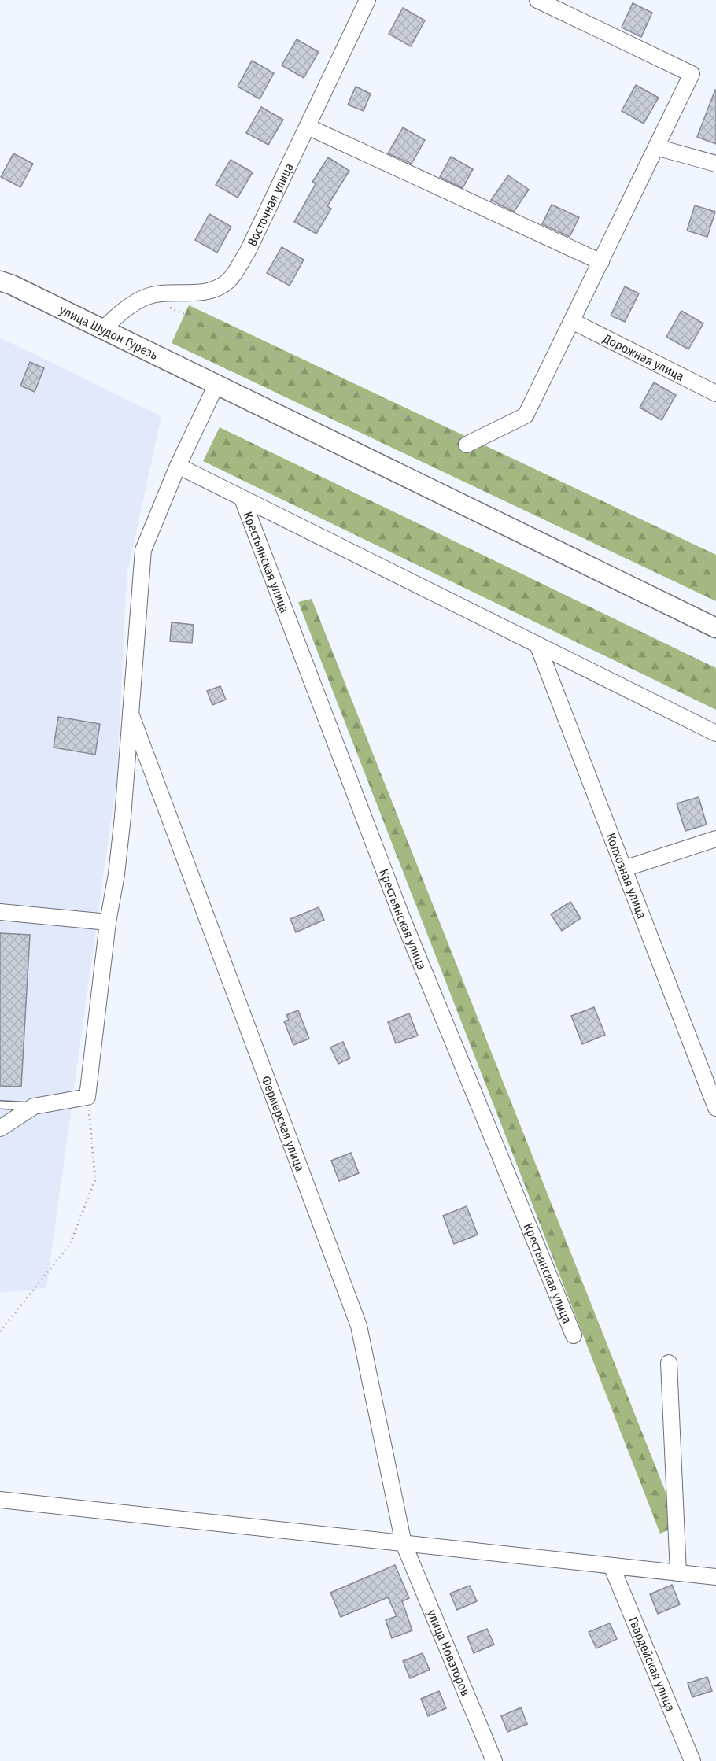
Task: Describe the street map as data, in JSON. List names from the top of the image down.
{
  "streets": {
    "street": [
      "Восточная улица",
      "улица Шудон Гурезь",
      "Дорожная улица",
      "Крестьянская улица",
      "Колхозная улица",
      "Фермерская улица",
      "улица Новаторов",
      "Гвардейская улица"
    ]
  },
  "crossings": [
    ["Восточная улица", "улица Шудон Гурезь"],
    ["Фермерская улица", "улица Новаторов"]
  ]
}
